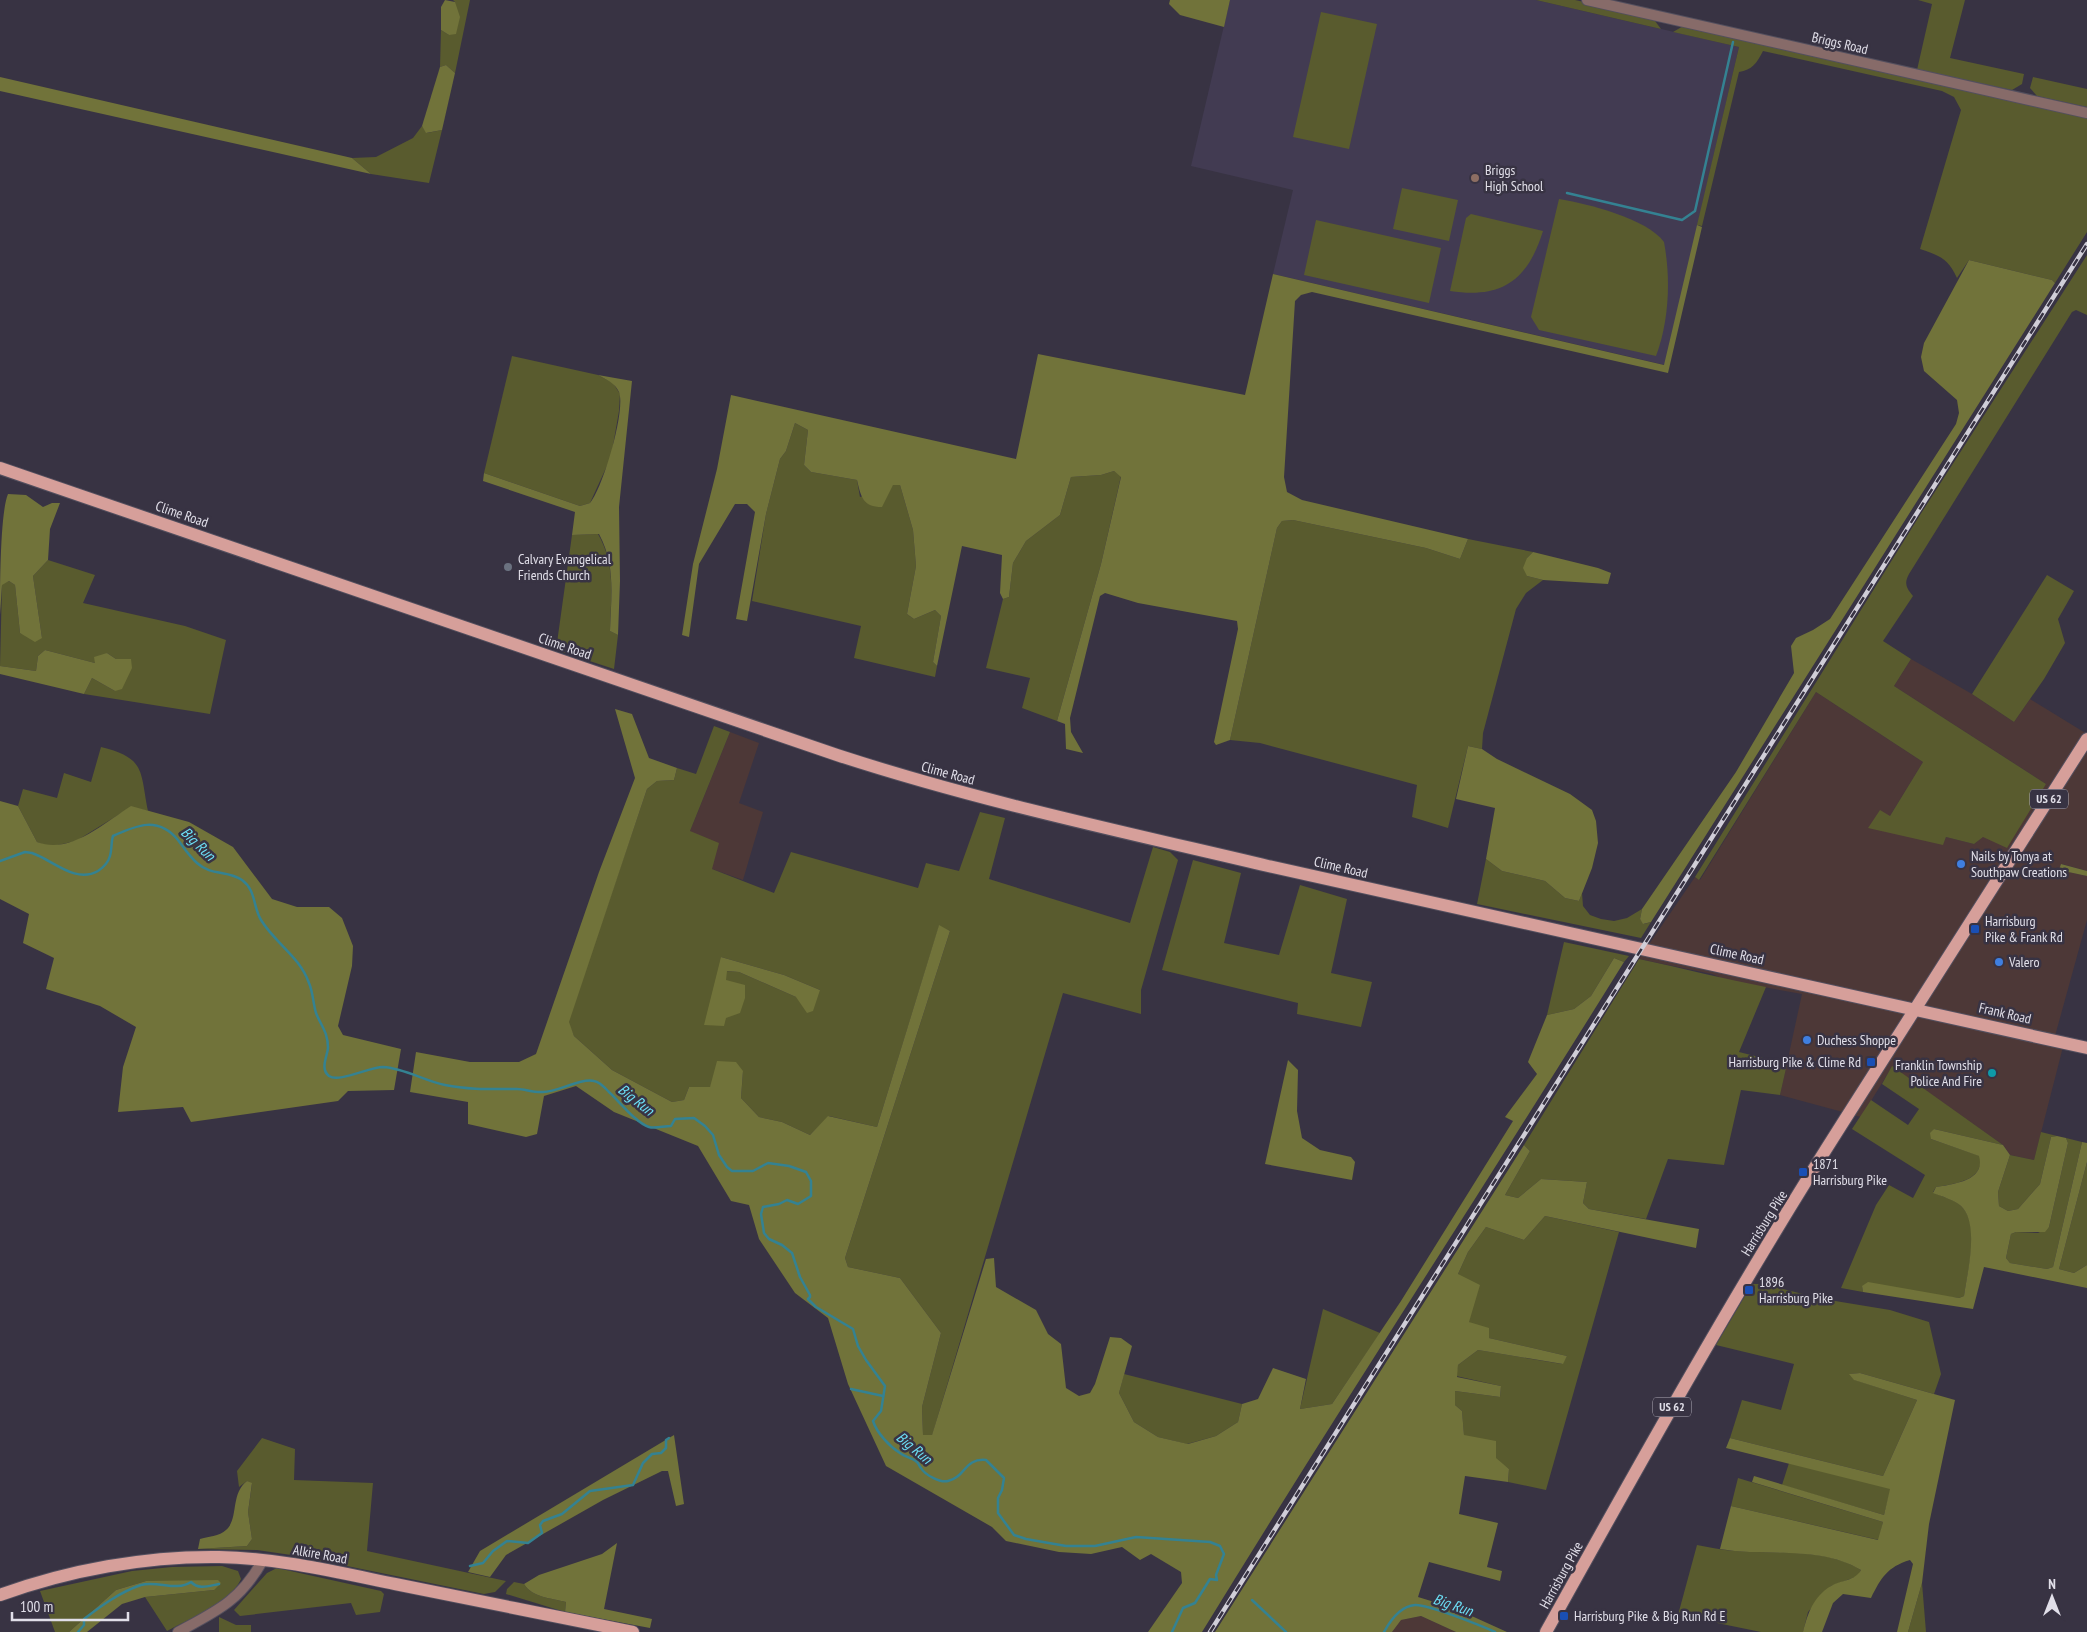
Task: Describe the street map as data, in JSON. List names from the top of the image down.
{
  "streets": {
    "main road": [
      "Clime Road",
      "US 62",
      "Frank Road",
      "Harrisburg Pike",
      "Alkire Road"
    ],
    "street": ["Briggs Road"]
  },
  "crossings": [
    ["Clime Road", "Frank Road"],
    ["Clime Road", "Harrisburg Pike"],
    ["Frank Road", "Harrisburg Pike"]
  ],
  "water": ["Big Run"],
  "places": {
    "other": [
      "Briggs High School",
      "Calvary Evangelical Friends Church",
      "Nails by Tonya at Southpaw Creations",
      "Valero",
      "Duchess Shoppe",
      "Franklin Township Police And Fire"
    ],
    "transit": [
      "Harrisburg Pike & Frank Rd",
      "Harrisburg Pike & Clime Rd",
      "1871 Harrisburg Pike",
      "1896 Harrisburg Pike",
      "Harrisburg Pike & Big Run Rd E"
    ]
  },
  "scale_bar": "100 m",
  "north": "top"
}
